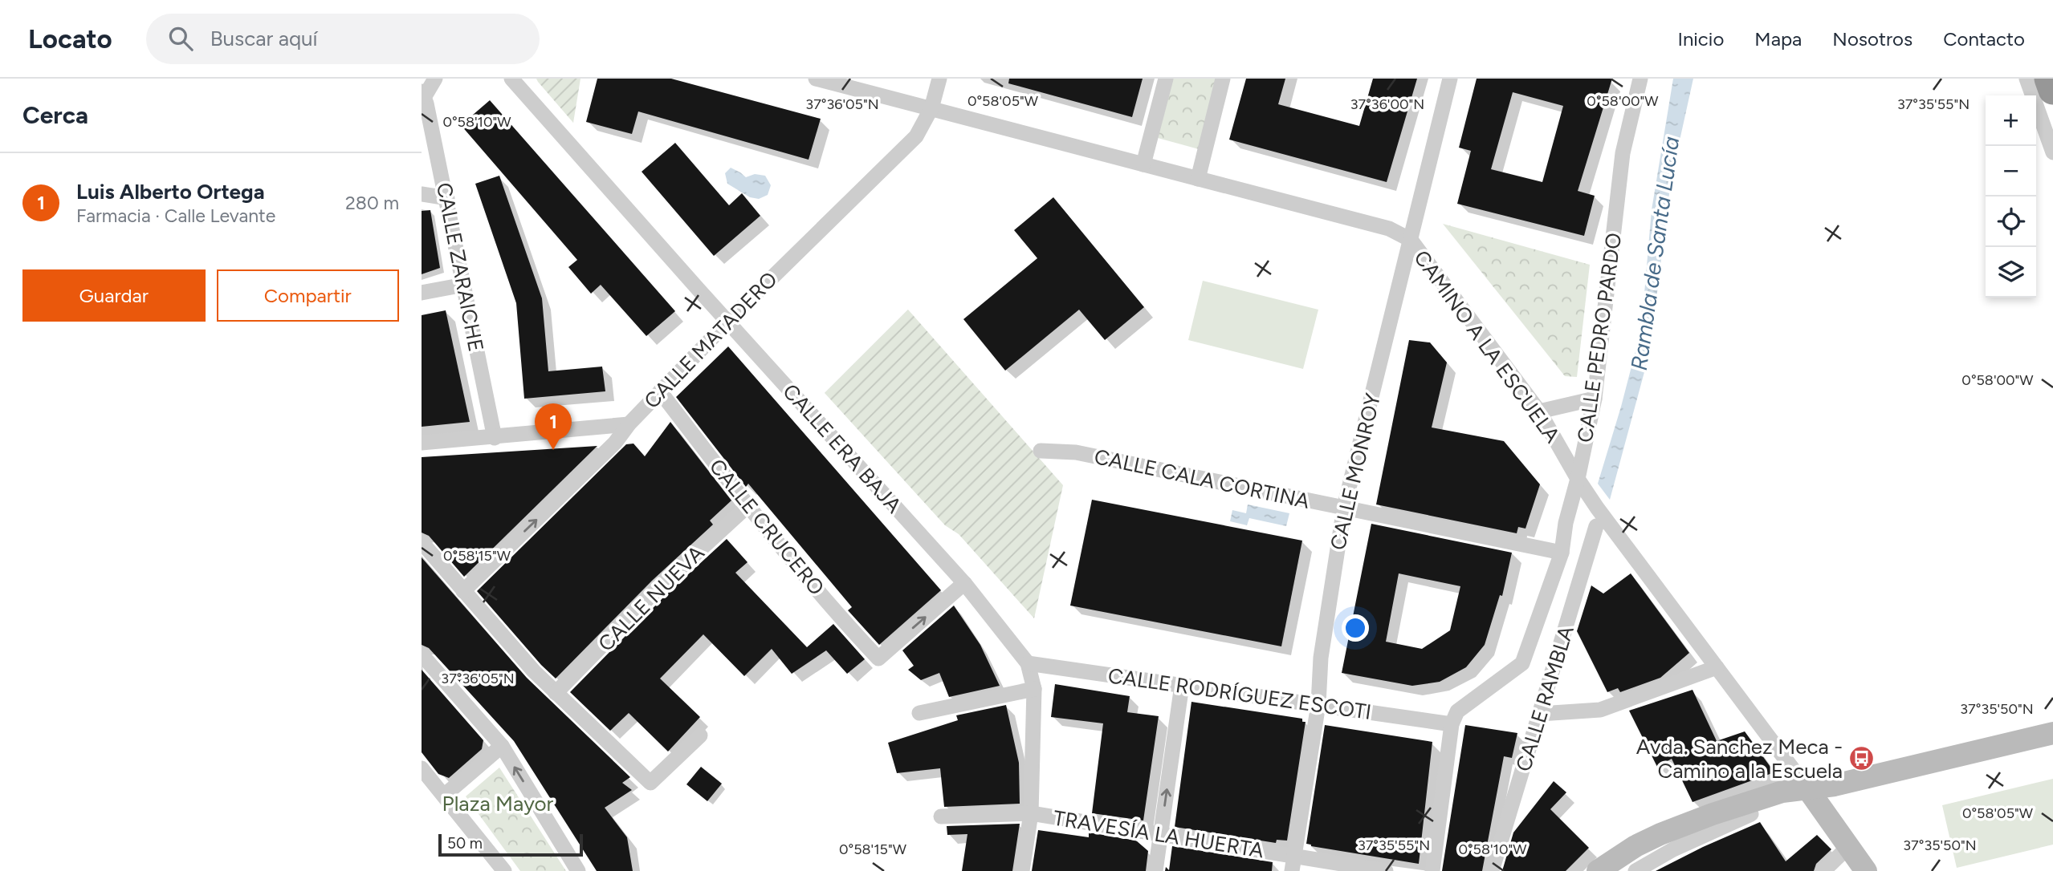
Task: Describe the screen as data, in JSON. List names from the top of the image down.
{
  "streets": {
    "street": [
      "CALLE ZARAICHE",
      "CALLE PEDRO PARDO",
      "CALLE MATADERO",
      "CAMINO A LA ESCUELA",
      "CALLE ERA BAJA",
      "CALLE MONROY",
      "CALLE CALA CORTINA",
      "CALLE CRUCERO",
      "CALLE NUEVA",
      "CALLE RODRÍGUEZ ESCOTI",
      "CALLE RAMBLA",
      "TRAVESÍA LA HUERTA"
    ]
  },
  "crossings": [
    ["CALLE PEDRO PARDO", "CAMINO A LA ESCUELA"],
    ["CALLE PEDRO PARDO", "CALLE CALA CORTINA"],
    ["CALLE PEDRO PARDO", "CALLE RODRÍGUEZ ESCOTI"],
    ["CALLE MATADERO", "CAMINO A LA ESCUELA"],
    ["CALLE MATADERO", "CALLE ERA BAJA"],
    ["CALLE MATADERO", "CALLE CRUCERO"],
    ["CAMINO A LA ESCUELA", "CALLE MONROY"],
    ["CALLE ERA BAJA", "CALLE CRUCERO"],
    ["CALLE ERA BAJA", "CALLE RODRÍGUEZ ESCOTI"],
    ["CALLE ERA BAJA", "TRAVESÍA LA HUERTA"],
    ["CALLE MONROY", "CALLE CALA CORTINA"],
    ["CALLE MONROY", "CALLE RODRÍGUEZ ESCOTI"],
    ["CALLE MONROY", "TRAVESÍA LA HUERTA"],
    ["CALLE CRUCERO", "CALLE NUEVA"]
  ],
  "water": ["Rambla de Santa Lucía"],
  "parks": ["Plaza Mayor"],
  "places": {
    "bus stop": ["Avda. Sanchez Meca - Camino a la Escuela"]
  },
  "scale_bar": "50 m",
  "page": {
    "header": "Locato",
    "search": "Buscar aquí",
    "nav": [
      "Inicio",
      "Mapa",
      "Nosotros",
      "Contacto"
    ],
    "heading": "Cerca",
    "map_buttons": ["+", "−"],
    "list": [
      {
        "mark": "1",
        "name": "Luis Alberto Ortega",
        "note": "Farmacia · Calle Levante",
        "value": "280 m"
      }
    ],
    "buttons": ["Guardar", "Compartir"],
    "pins": "1",
    "scale": "50 m"
  },
  "coordinates": [
    "0°58'05\"W",
    "0°58'00\"W",
    "37°36'05\"N",
    "37°36'00\"N",
    "37°35'55\"N",
    "0°58'10\"W",
    "0°58'15\"W",
    "37°35'50\"N"
  ]
}
